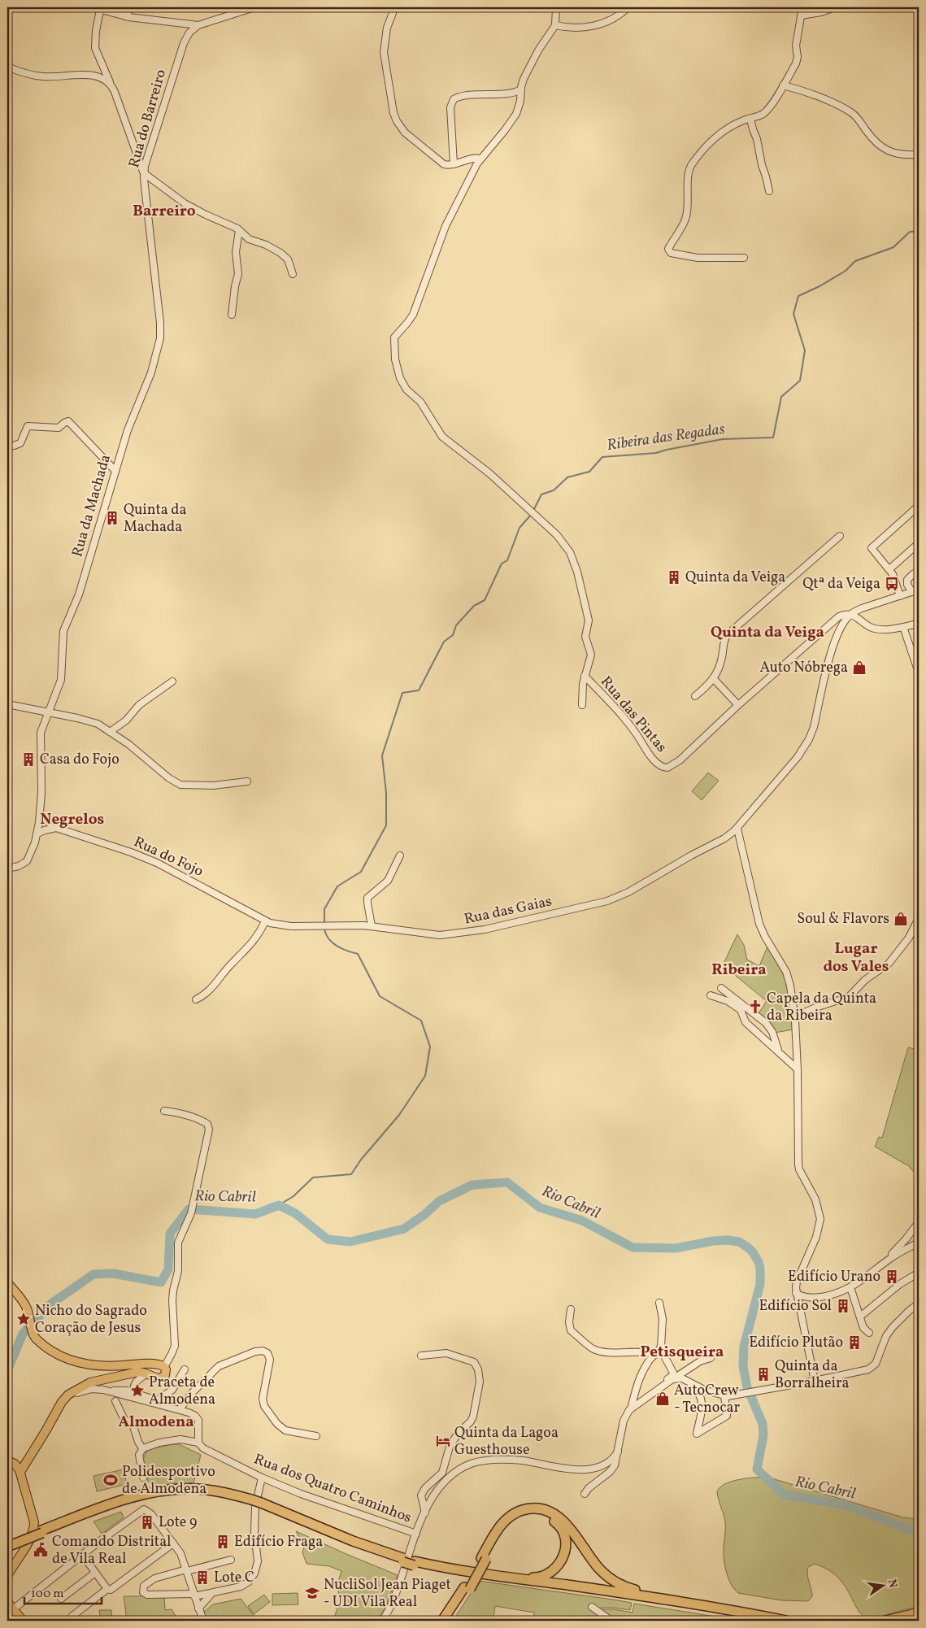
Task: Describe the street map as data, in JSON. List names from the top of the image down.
{
  "streets": {
    "street": [
      "Rua do Barreiro",
      "Rua da Machada",
      "Rua das Pintas",
      "Rua do Fojo",
      "Rua das Gaias",
      "Rua dos Quatro Caminhos"
    ]
  },
  "crossings": [
    ["Rua do Barreiro", "Rua da Machada"],
    ["Rua da Machada", "Rua do Fojo"],
    ["Rua do Fojo", "Rua das Gaias"]
  ],
  "districts": [
    "Barreiro",
    "Quinta da Veiga",
    "Negrelos",
    "Lugar dos Vales",
    "Ribeira",
    "Petisqueira",
    "Almodena"
  ],
  "water": ["Ribeira das Regadas", "Rio Cabril"],
  "places": {
    "building": [
      "Quinta da Machada",
      "Quinta da Veiga",
      "Casa do Fojo",
      "Edifício Urano",
      "Edifício Sol",
      "Edifício Plutão",
      "Quinta da Borralheira",
      "Lote 9",
      "Edifício Fraga",
      "Lote C"
    ],
    "bus stop": ["Qtª da Veiga"],
    "shop": ["Auto Nóbrega", "Soul & Flavors", "AutoCrew - Tecnocar"],
    "church": ["Capela da Quinta da Ribeira"],
    "place": ["Nicho do Sagrado Coração de Jesus", "Praceta de Almodena"],
    "hotel": ["Quinta da Lagoa Guesthouse"],
    "sports": ["Polidesportivo de Almodena"],
    "public building": ["Comando Distrital de Vila Real"],
    "school or university": ["NucliSol Jean Piaget - UDI Vila Real"]
  },
  "scale_bar": "100 m",
  "north": "right"
}
